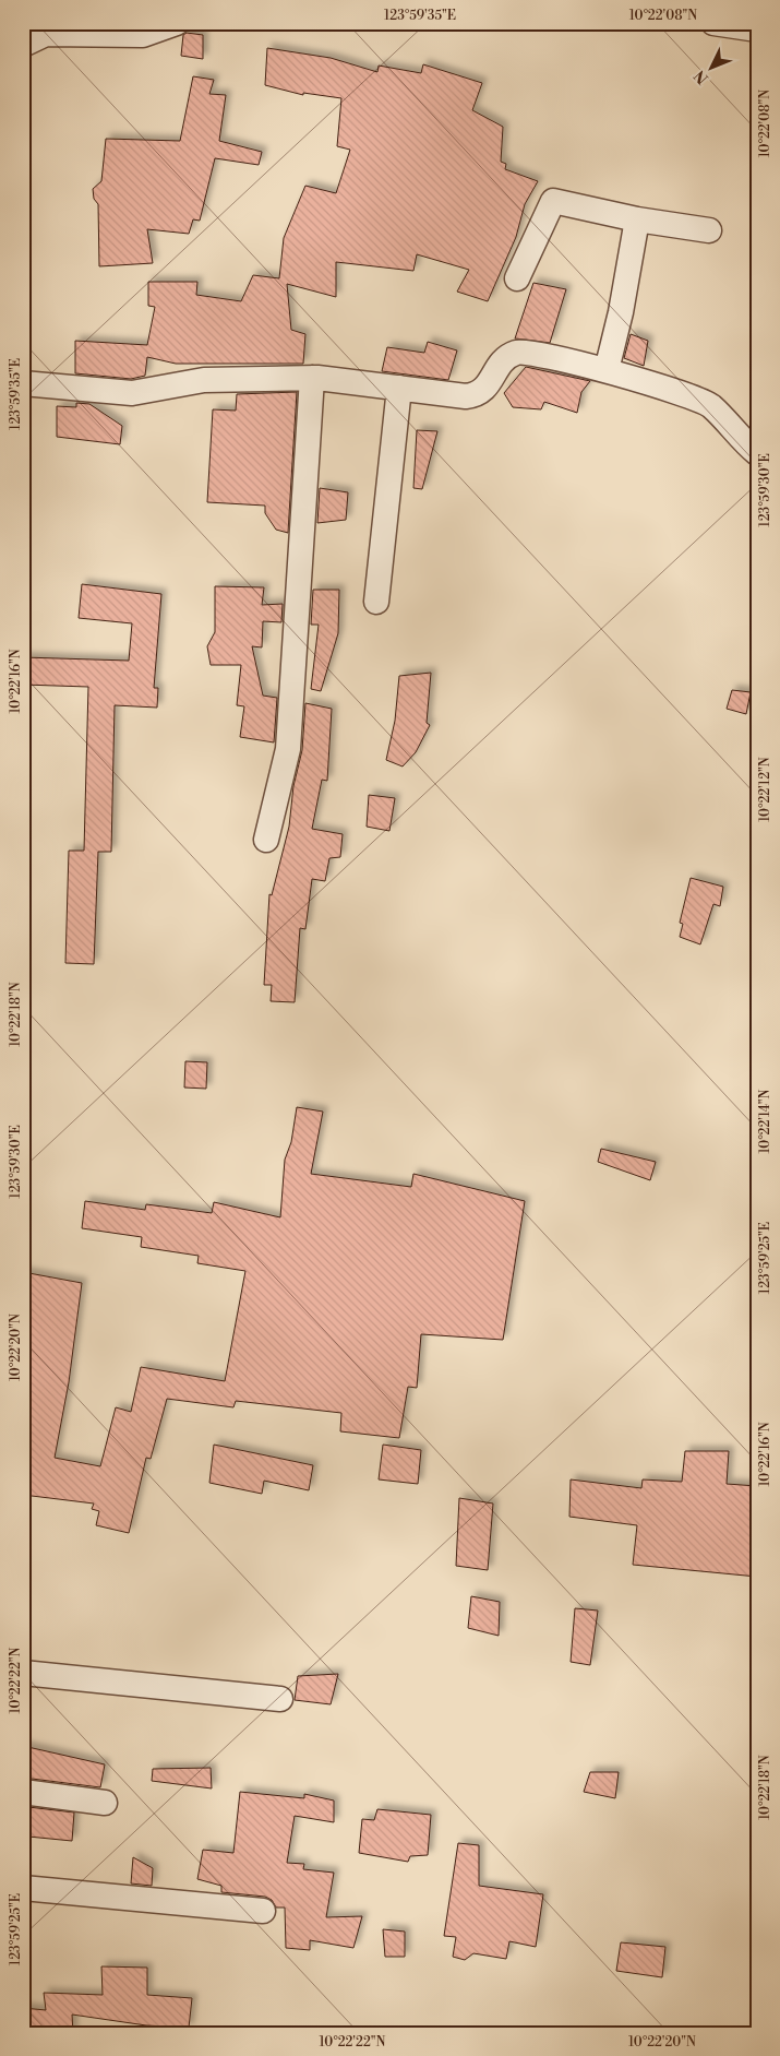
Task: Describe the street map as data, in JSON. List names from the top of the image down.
{
  "north": "bottom left",
  "coordinates": [
    "123°59'35\"E",
    "10°22'08\"N",
    "123°59'30\"E",
    "10°22'16\"N",
    "10°22'12\"N",
    "10°22'18\"N",
    "10°22'14\"N",
    "123°59'25\"E",
    "10°22'20\"N",
    "10°22'22\"N"
  ]
}
